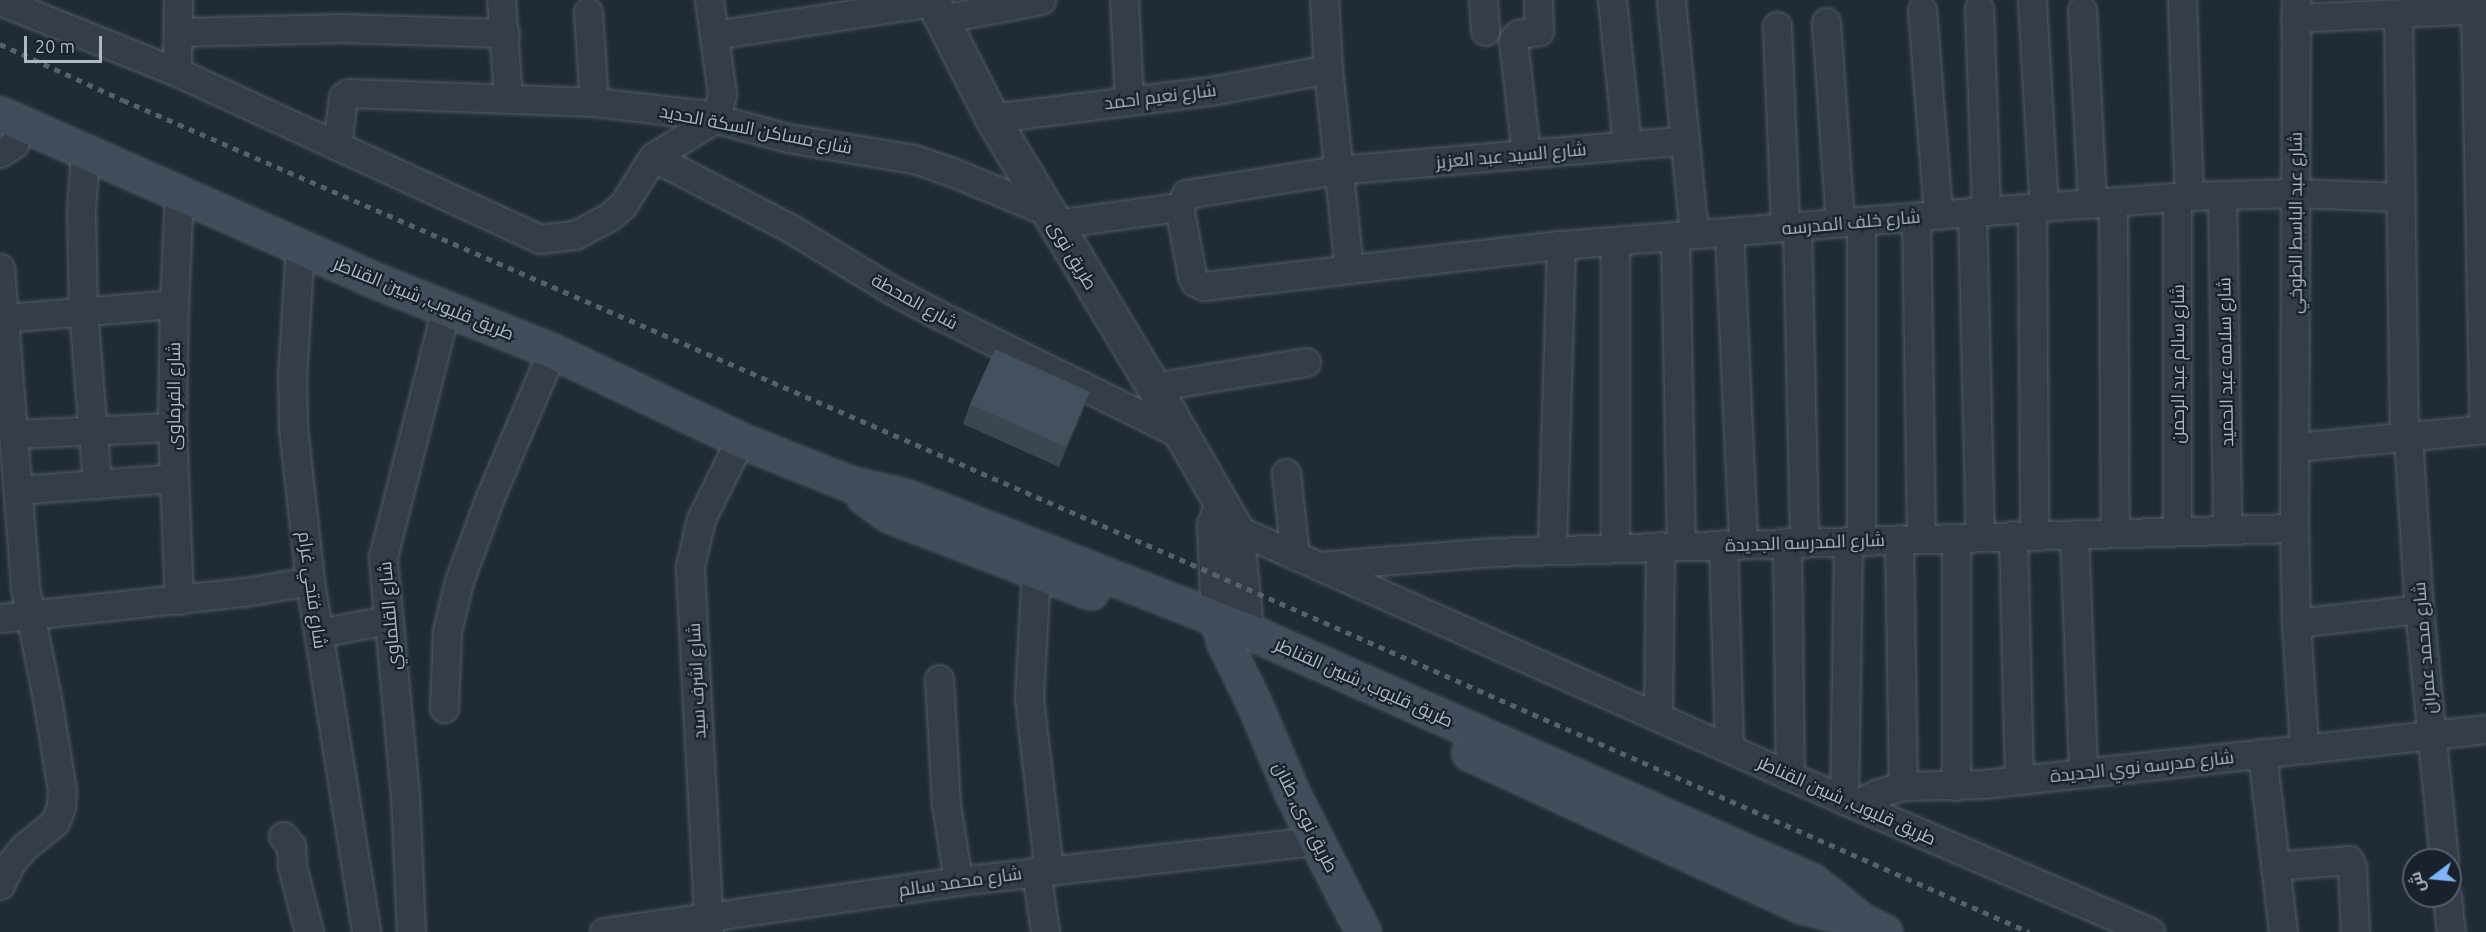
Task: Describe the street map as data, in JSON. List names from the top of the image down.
{
  "streets": {
    "main road": ["طريق قليوب, شبين القناطر", "طريق نوى, طنان"],
    "street": [
      "شارع نعيم احمد",
      "شارع مساكن السكة الحديد",
      "شارع السيد عبد العزيز",
      "شارع خلف المدرسه",
      "شارع عبد الباسط الطوخي",
      "طريق نوى",
      "شارع المحطة",
      "شارع سلامه عبد الحميد",
      "شارع سالم عبد الرحمن",
      "شارع الفرماوى",
      "شارع المدرسه الجديدة",
      "شارع فتحي غرام",
      "شارع القلماوي",
      "شارع محمد عمران",
      "شارع اشرف سيد",
      "شارع مدرسه نوي الجديدة",
      "شارع محمد سالم"
    ]
  },
  "crossings": [
    ["شارع نعيم احمد", "طريق نوى"],
    ["شارع مساكن السكة الحديد", "طريق نوى"],
    ["شارع السيد عبد العزيز", "شارع خلف المدرسه"],
    ["شارع خلف المدرسه", "شارع عبد الباسط الطوخي"],
    ["شارع خلف المدرسه", "شارع سلامه عبد الحميد"],
    ["شارع خلف المدرسه", "شارع سالم عبد الرحمن"],
    ["شارع خلف المدرسه", "شارع محمد عمران"],
    ["شارع عبد الباسط الطوخي", "شارع المدرسه الجديدة"],
    ["شارع عبد الباسط الطوخي", "شارع مدرسه نوي الجديدة"],
    ["طريق نوى", "طريق قليوب, شبين القناطر"],
    ["طريق نوى", "شارع المحطة"],
    ["طريق نوى", "طريق نوى, طنان"],
    ["طريق قليوب, شبين القناطر", "شارع الفرماوى"],
    ["طريق قليوب, شبين القناطر", "شارع المدرسه الجديدة"],
    ["طريق قليوب, شبين القناطر", "شارع فتحي غرام"],
    ["طريق قليوب, شبين القناطر", "شارع القلماوي"],
    ["طريق قليوب, شبين القناطر", "شارع اشرف سيد"],
    ["طريق قليوب, شبين القناطر", "شارع مدرسه نوي الجديدة"],
    ["طريق قليوب, شبين القناطر", "طريق نوى, طنان"],
    ["شارع سلامه عبد الحميد", "شارع المدرسه الجديدة"],
    ["شارع سالم عبد الرحمن", "شارع المدرسه الجديدة"],
    ["شارع محمد عمران", "شارع مدرسه نوي الجديدة"],
    ["شارع اشرف سيد", "شارع محمد سالم"],
    ["طريق نوى, طنان", "شارع محمد سالم"]
  ],
  "scale_bar": "20 m",
  "north": "left"
}
